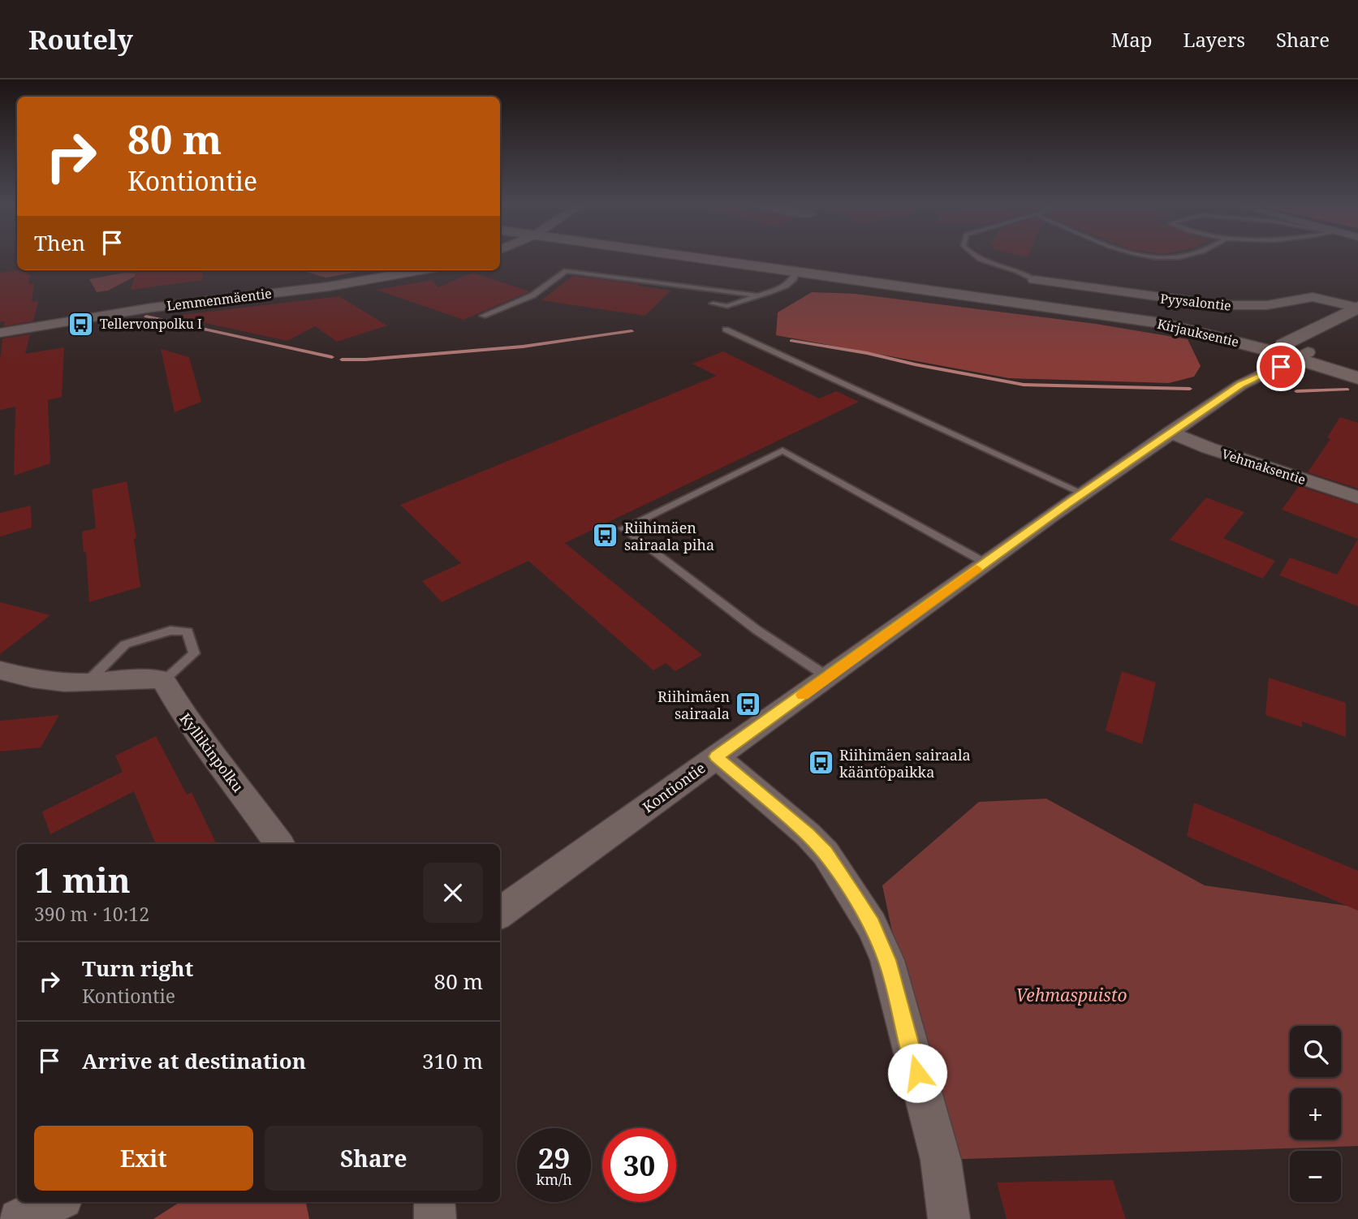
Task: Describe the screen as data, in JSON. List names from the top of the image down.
{
  "streets": {
    "street": [
      "Lemmenmäentie",
      "Pyysalontie",
      "Kirjauksentie",
      "Vehmaksentie",
      "Kyllikinpolku",
      "Kontiontie"
    ]
  },
  "crossings": [
    ["Pyysalontie", "Kontiontie"],
    ["Kirjauksentie", "Kontiontie"],
    ["Vehmaksentie", "Kontiontie"]
  ],
  "parks": ["Vehmaspuisto"],
  "places": {
    "bus stop": [
      "Tellervonpolku I",
      "Riihimäen sairaala piha",
      "Riihimäen sairaala",
      "Riihimäen sairaala kääntöpaikka"
    ]
  },
  "page": {
    "header": "Routely",
    "nav": ["Map", "Layers", "Share"],
    "turn": ["80 m", "Kontiontie"],
    "then": "Then",
    "heading": ["1 min", "390 m · 10:12"],
    "list": [
      {
        "name": "Turn right",
        "note": "Kontiontie",
        "value": "80 m"
      },
      {
        "name": "Arrive at destination",
        "value": "310 m"
      }
    ],
    "map_buttons": ["+", "−"],
    "buttons": ["Exit", "Share"],
    "speed": "29 km/h",
    "limit": "30"
  }
}
